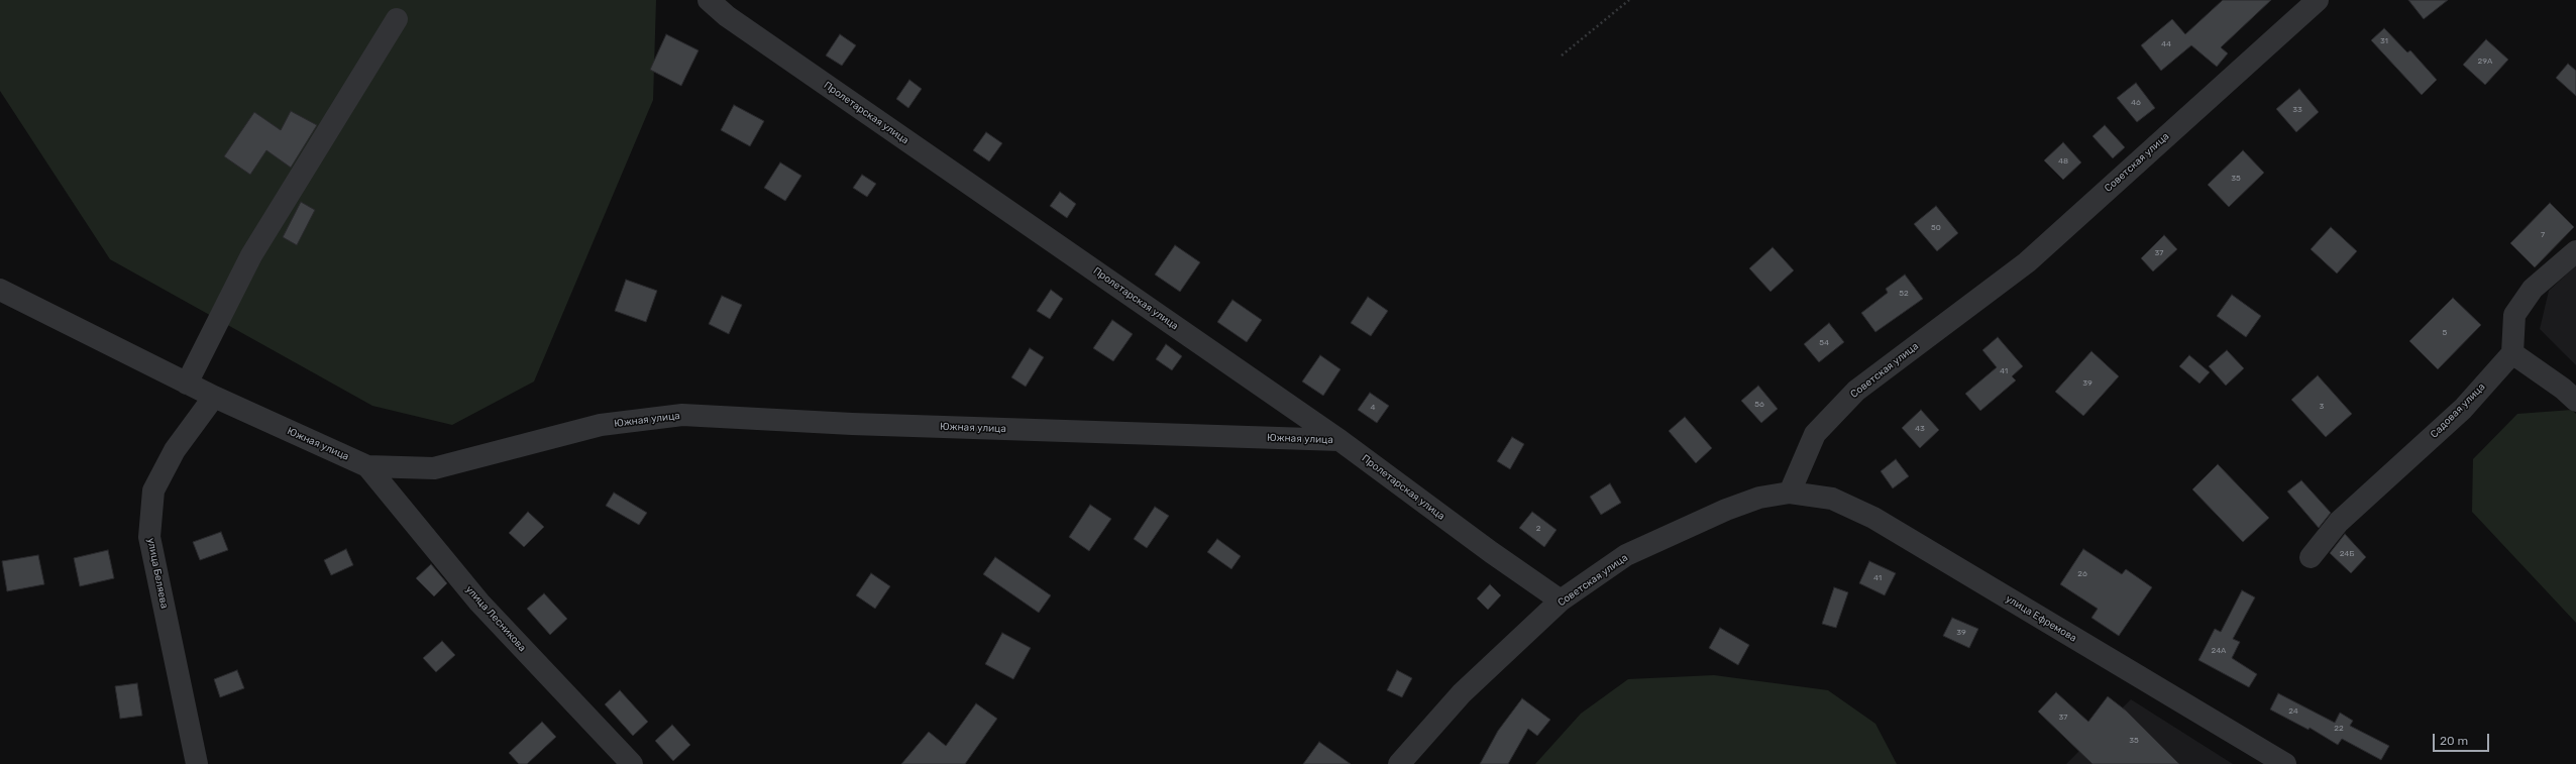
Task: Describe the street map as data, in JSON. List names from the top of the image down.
{
  "streets": {
    "street": [
      "Пролетарская улица",
      "Советская улица",
      "Садовая улица",
      "Южная улица",
      "улица Беляева",
      "улица Лесникова",
      "улица Ефремова"
    ]
  },
  "crossings": [
    ["Пролетарская улица", "Советская улица"],
    ["Пролетарская улица", "Южная улица"],
    ["Советская улица", "улица Ефремова"],
    ["Южная улица", "улица Беляева"],
    ["Южная улица", "улица Лесникова"]
  ],
  "house_numbers": [
    "31",
    "44",
    "29А",
    "46",
    "33",
    "48",
    "35",
    "50",
    "7",
    "37",
    "52",
    "5",
    "54",
    "41",
    "39",
    "56",
    "3",
    "4",
    "43",
    "2",
    "24Б",
    "26",
    "41",
    "39",
    "24А",
    "24",
    "37",
    "22",
    "35"
  ],
  "scale_bar": "20 m"
}
